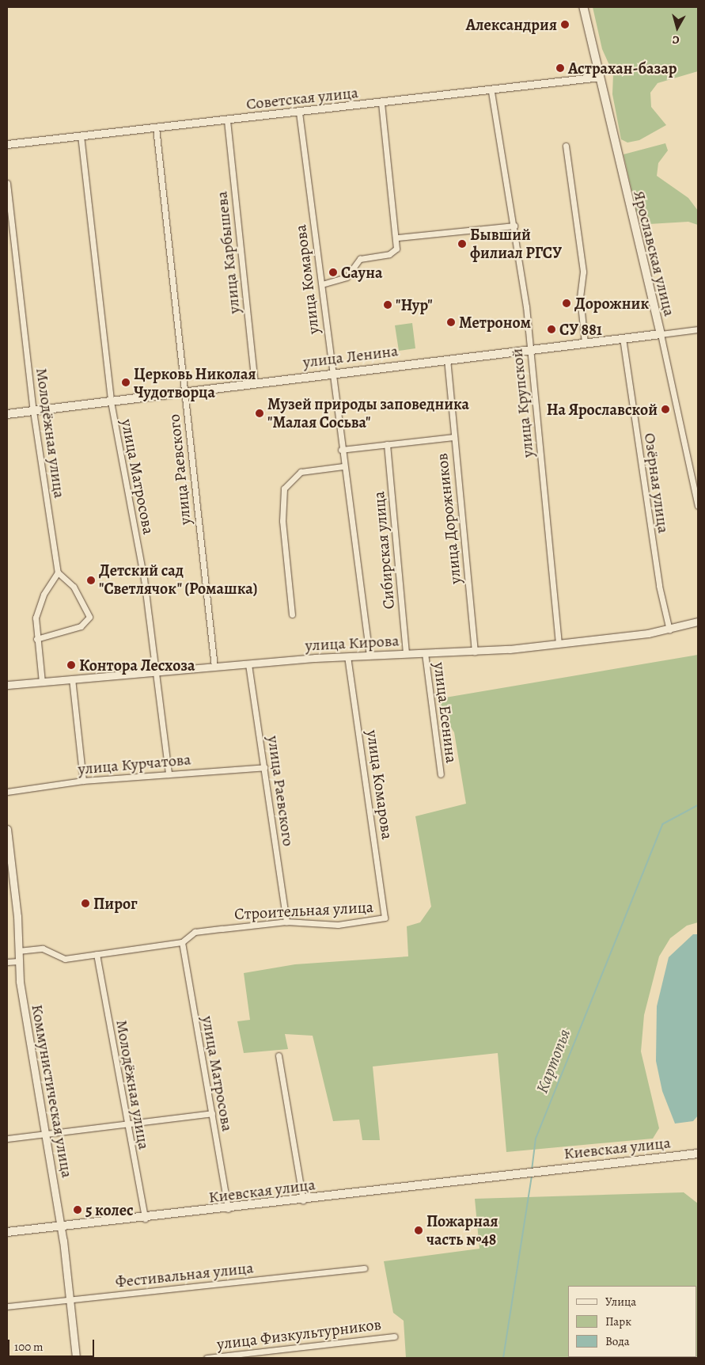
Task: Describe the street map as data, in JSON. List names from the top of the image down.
{
  "streets": {
    "main road": ["Ярославская улица", "улица Ленина", "Киевская улица"],
    "street": [
      "Советская улица",
      "улица Карбышева",
      "улица Комарова",
      "улица Крупской",
      "Молодёжная улица",
      "улица Раевского",
      "улица Матросова",
      "Озёрная улица",
      "улица Дорожников",
      "Сибирская улица",
      "улица Кирова",
      "улица Есенина",
      "улица Курчатова",
      "Строительная улица",
      "Коммунистическая улица",
      "Фестивальная улица",
      "улица Физкультурников"
    ]
  },
  "crossings": [
    ["Советская улица", "улица Карбышева"],
    ["Советская улица", "Ярославская улица"],
    ["Советская улица", "улица Комарова"],
    ["Советская улица", "улица Крупской"],
    ["Советская улица", "улица Раевского"],
    ["Советская улица", "улица Матросова"],
    ["улица Карбышева", "улица Ленина"],
    ["Ярославская улица", "улица Ленина"],
    ["улица Комарова", "улица Ленина"],
    ["улица Комарова", "улица Кирова"],
    ["улица Комарова", "Строительная улица"],
    ["улица Ленина", "улица Крупской"],
    ["улица Ленина", "Молодёжная улица"],
    ["улица Ленина", "улица Раевского"],
    ["улица Ленина", "улица Матросова"],
    ["улица Ленина", "Озёрная улица"],
    ["улица Ленина", "улица Дорожников"],
    ["улица Крупской", "улица Кирова"],
    ["Молодёжная улица", "Строительная улица"],
    ["Молодёжная улица", "Киевская улица"],
    ["улица Раевского", "улица Кирова"],
    ["улица Раевского", "улица Курчатова"],
    ["улица Раевского", "Строительная улица"],
    ["улица Матросова", "улица Кирова"],
    ["улица Матросова", "улица Курчатова"],
    ["улица Матросова", "Строительная улица"],
    ["улица Матросова", "Киевская улица"],
    ["Озёрная улица", "улица Кирова"],
    ["улица Дорожников", "улица Кирова"],
    ["Сибирская улица", "улица Кирова"],
    ["улица Кирова", "улица Есенина"],
    ["Строительная улица", "Коммунистическая улица"],
    ["Коммунистическая улица", "Киевская улица"],
    ["Коммунистическая улица", "Фестивальная улица"]
  ],
  "water": ["Картопья"],
  "places": [
    "Александрия",
    "Астрахан-базар",
    "Бывший филиал РГСУ",
    "Сауна",
    "Дорожник",
    "\"Нур\"",
    "Метроном",
    "СУ 881",
    "Церковь Николая Чудотворца",
    "На Ярославской",
    "Музей природы заповедника \"Малая Сосьва\"",
    "Детский сад \"Светлячок\" (Ромашка)",
    "Контора Лесхоза",
    "Пирог",
    "5 колес",
    "Пожарная часть №48"
  ],
  "legend": ["Улица", "Парк", "Вода"],
  "scale_bar": "100 m",
  "north": "bottom"
}
